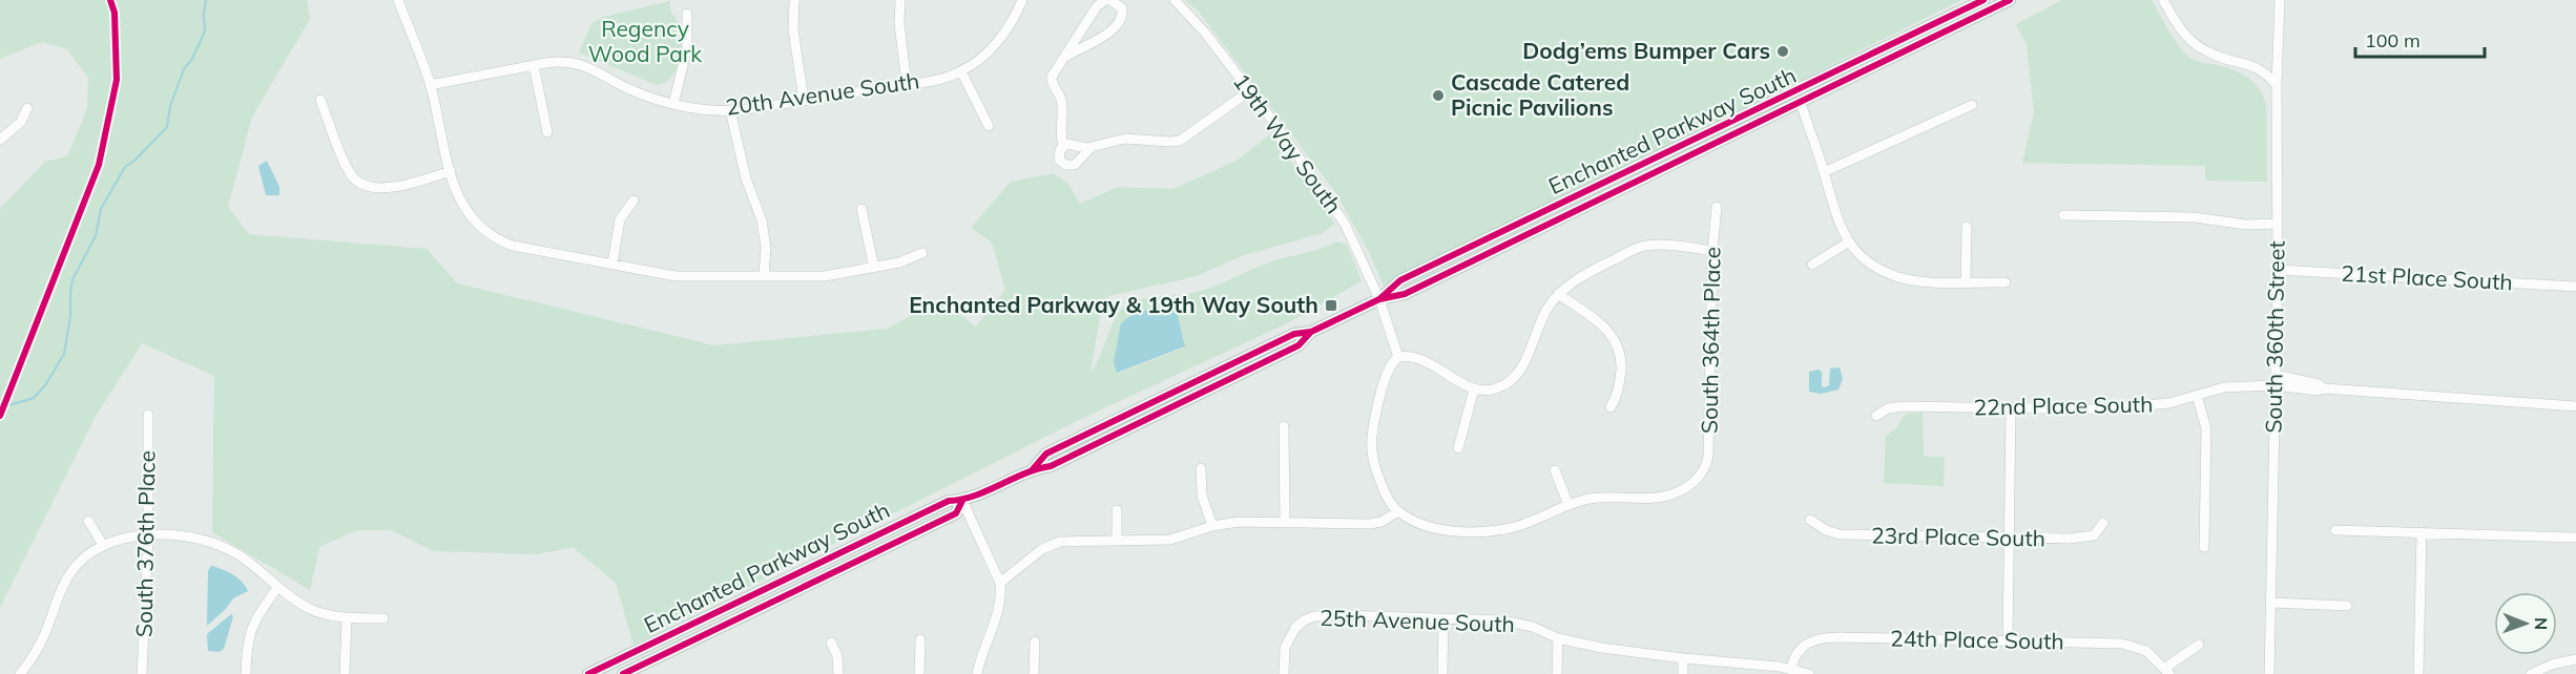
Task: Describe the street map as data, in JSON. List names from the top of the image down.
{
  "streets": {
    "main road": ["Enchanted Parkway South"],
    "street": [
      "20th Avenue South",
      "19th Way South",
      "21st Place South",
      "South 360th Street",
      "South 364th Place",
      "22nd Place South",
      "23rd Place South",
      "South 376th Place",
      "25th Avenue South",
      "24th Place South"
    ]
  },
  "crossings": [
    ["Enchanted Parkway South", "19th Way South"],
    ["21st Place South", "South 360th Street"],
    ["South 360th Street", "22nd Place South"],
    ["25th Avenue South", "24th Place South"]
  ],
  "parks": ["Regency Wood Park"],
  "places": {
    "other": ["Dodg’ems Bumper Cars", "Cascade Catered Picnic Pavilions"],
    "transit": ["Enchanted Parkway & 19th Way South"]
  },
  "scale_bar": "100 m",
  "north": "right"
}
